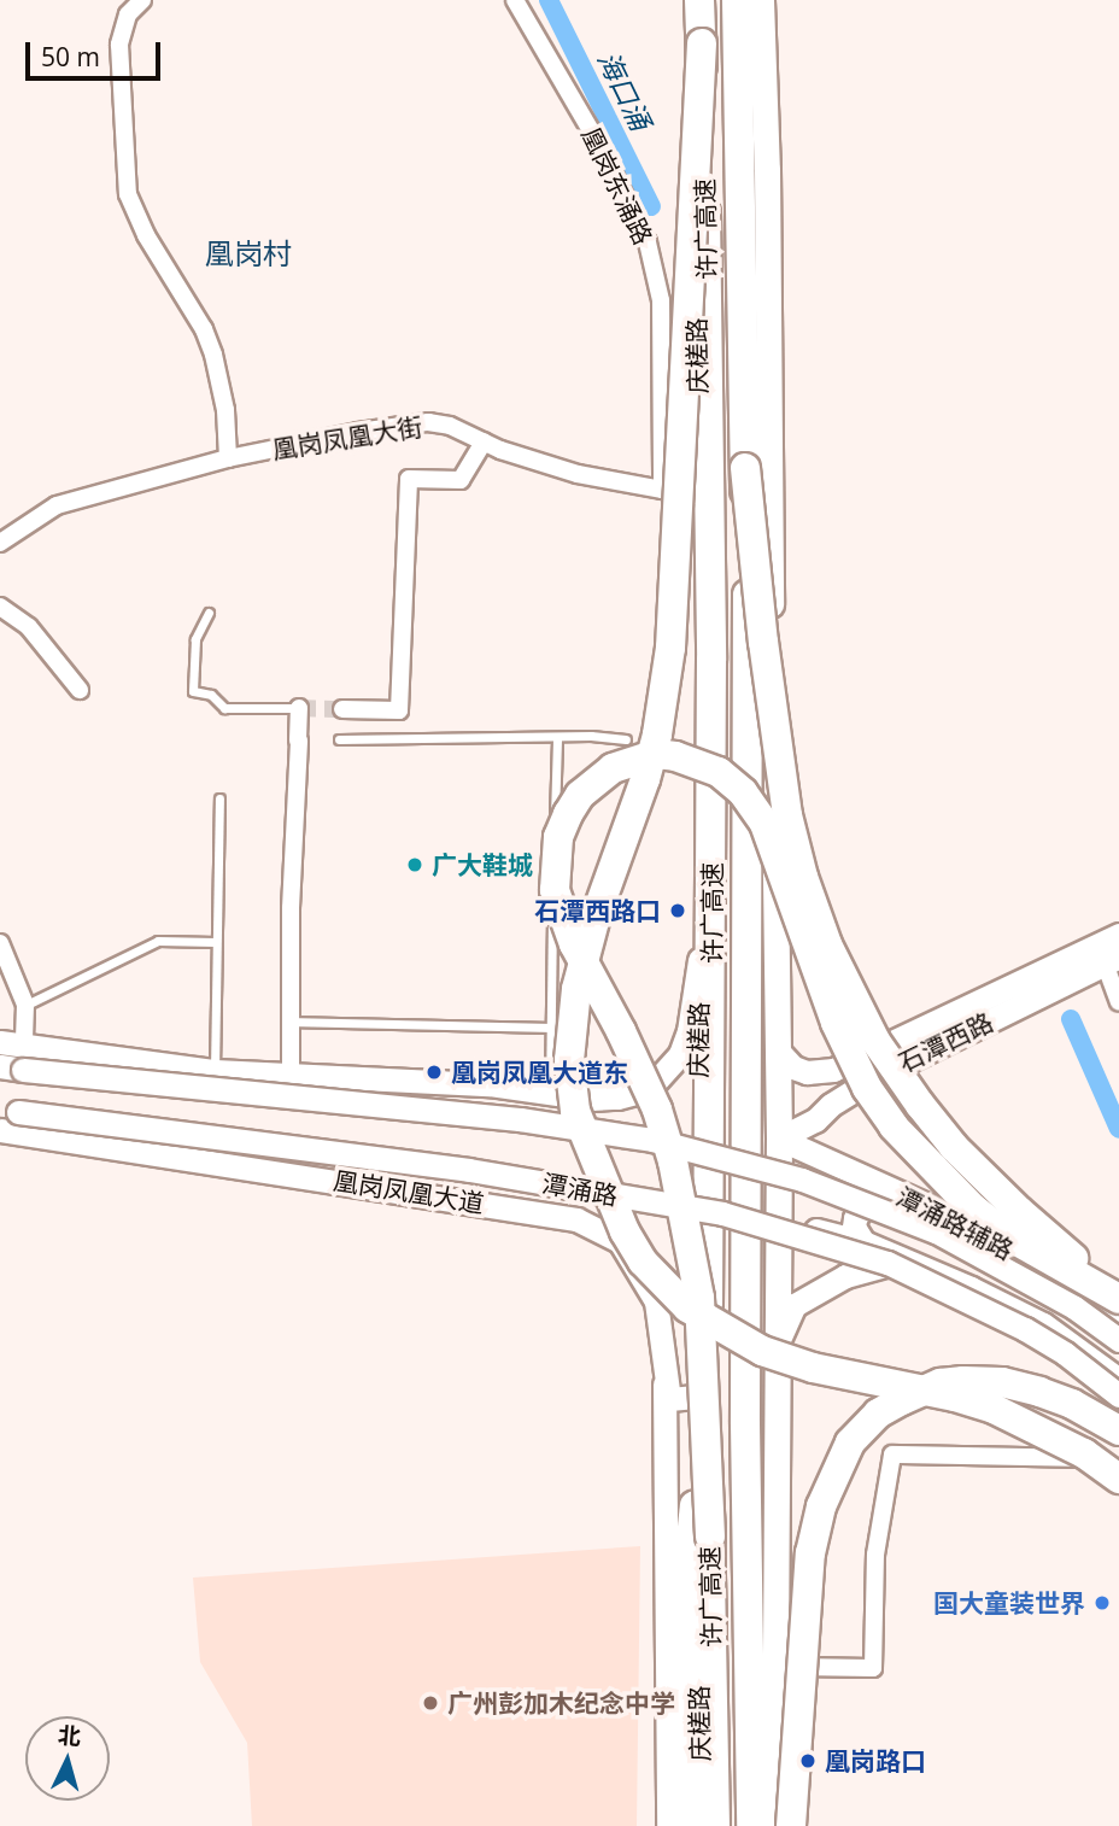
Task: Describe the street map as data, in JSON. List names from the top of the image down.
{
  "streets": {
    "highway": ["许广高速"],
    "main road": ["庆槎路"],
    "street": [
      "凰岗东涌路",
      "凰岗凤凰大街",
      "石潭西路",
      "潭涌路",
      "凰岗凤凰大道",
      "潭涌路辅路"
    ]
  },
  "crossings": [
    ["凰岗东涌路", "凰岗凤凰大街"],
    ["庆槎路", "凰岗凤凰大街"],
    ["庆槎路", "凰岗凤凰大道"],
    ["石潭西路", "潭涌路辅路"]
  ],
  "districts": ["凰岗村"],
  "water": ["海口涌"],
  "places": [
    "广大鞋城",
    "石潭西路口",
    "凰岗凤凰大道东",
    "国大童装世界",
    "广州彭加木纪念中学",
    "凰岗路口"
  ],
  "scale_bar": "50 m",
  "north": "top"
}
